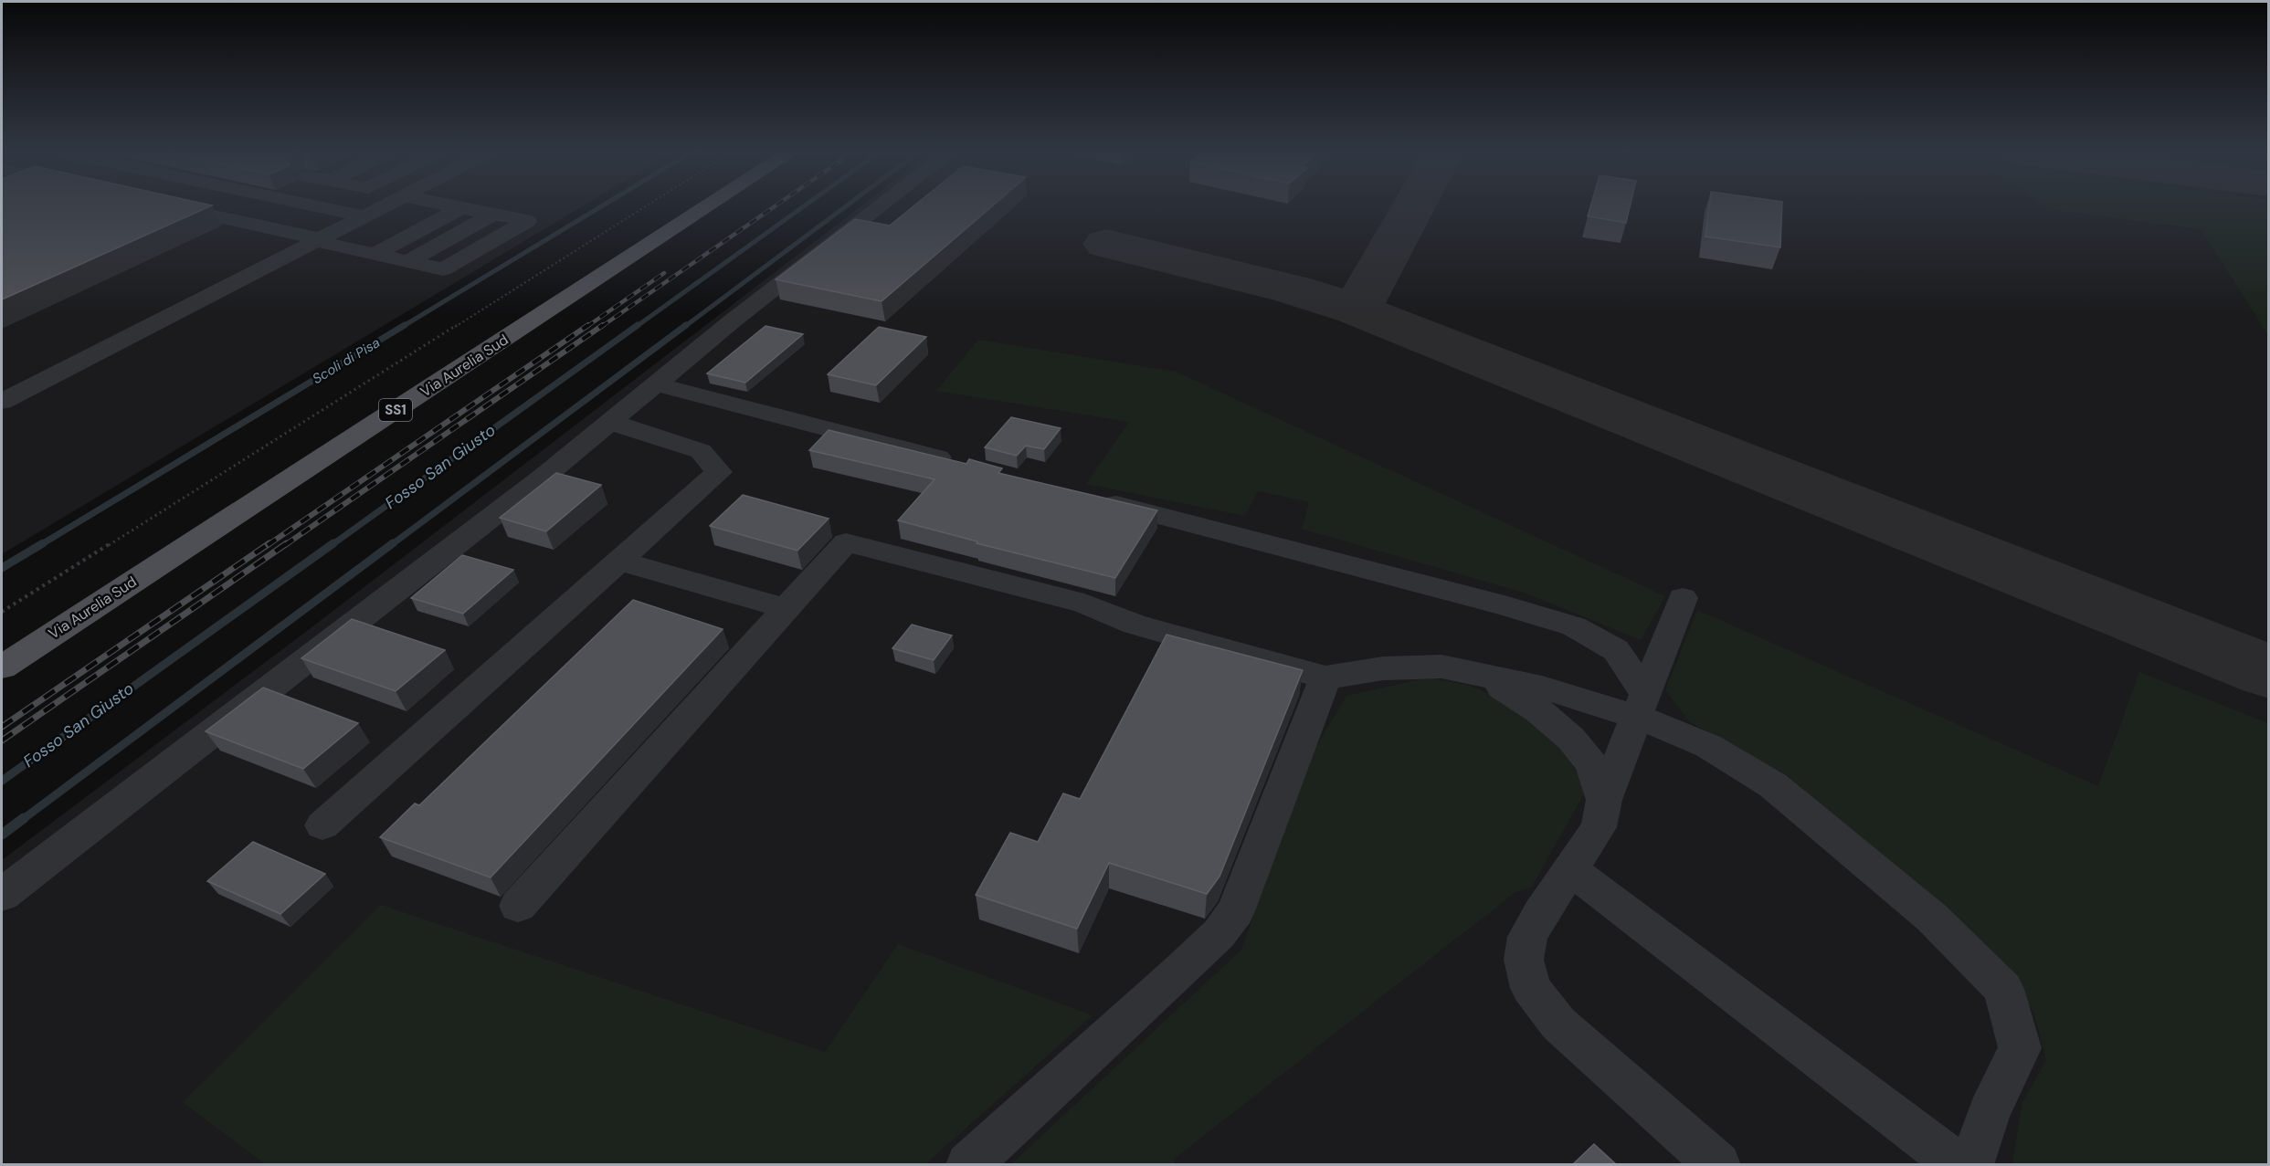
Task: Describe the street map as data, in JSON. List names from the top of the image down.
{
  "streets": {
    "main road": ["Via Aurelia Sud", "SS1"]
  },
  "water": ["Scoli di Pisa", "Fosso San Giusto"]
}
